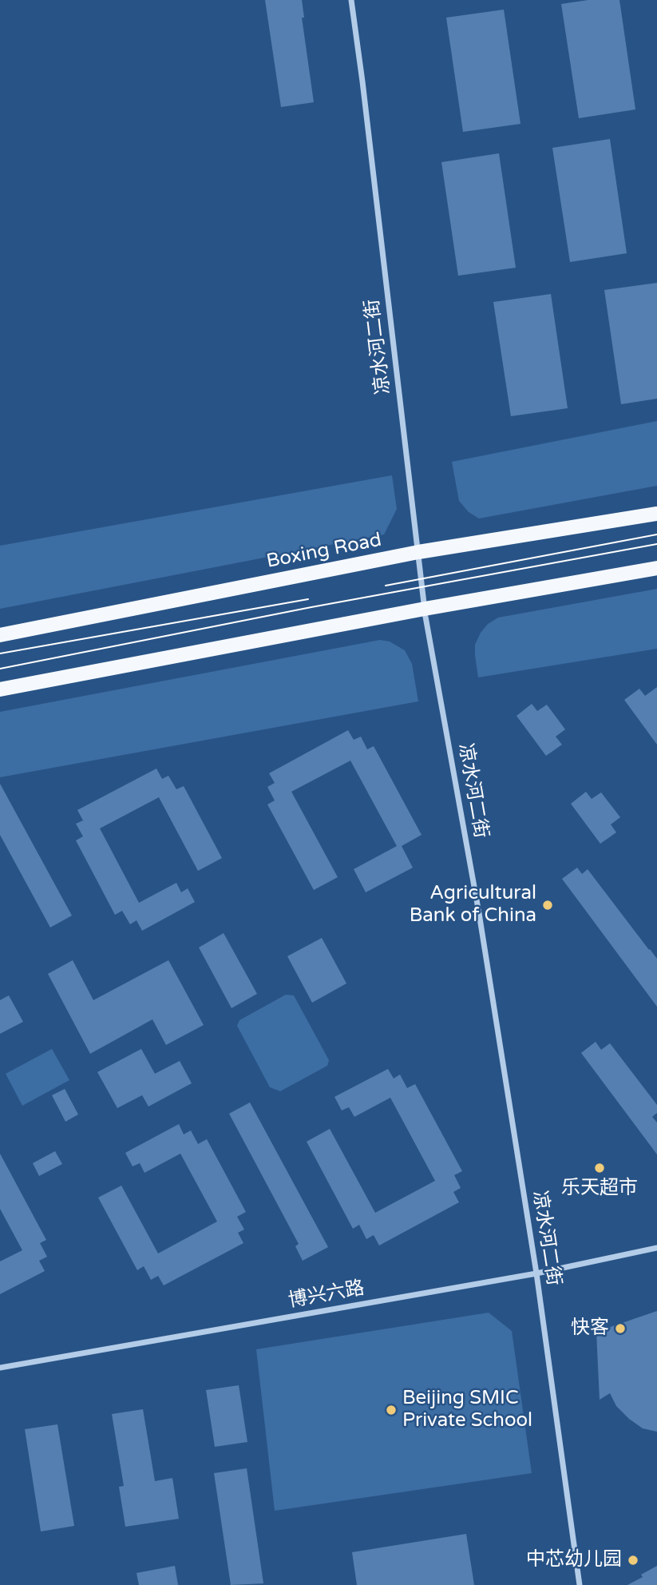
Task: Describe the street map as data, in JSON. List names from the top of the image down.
{
  "streets": {
    "main road": ["Boxing Road"],
    "street": ["凉水河二街", "博兴六路"]
  },
  "crossings": [
    ["凉水河二街", "Boxing Road"],
    ["凉水河二街", "博兴六路"]
  ],
  "places": [
    "Agricultural Bank of China",
    "乐天超市",
    "快客",
    "Beijing SMIC Private School",
    "中芯幼儿园"
  ]
}
